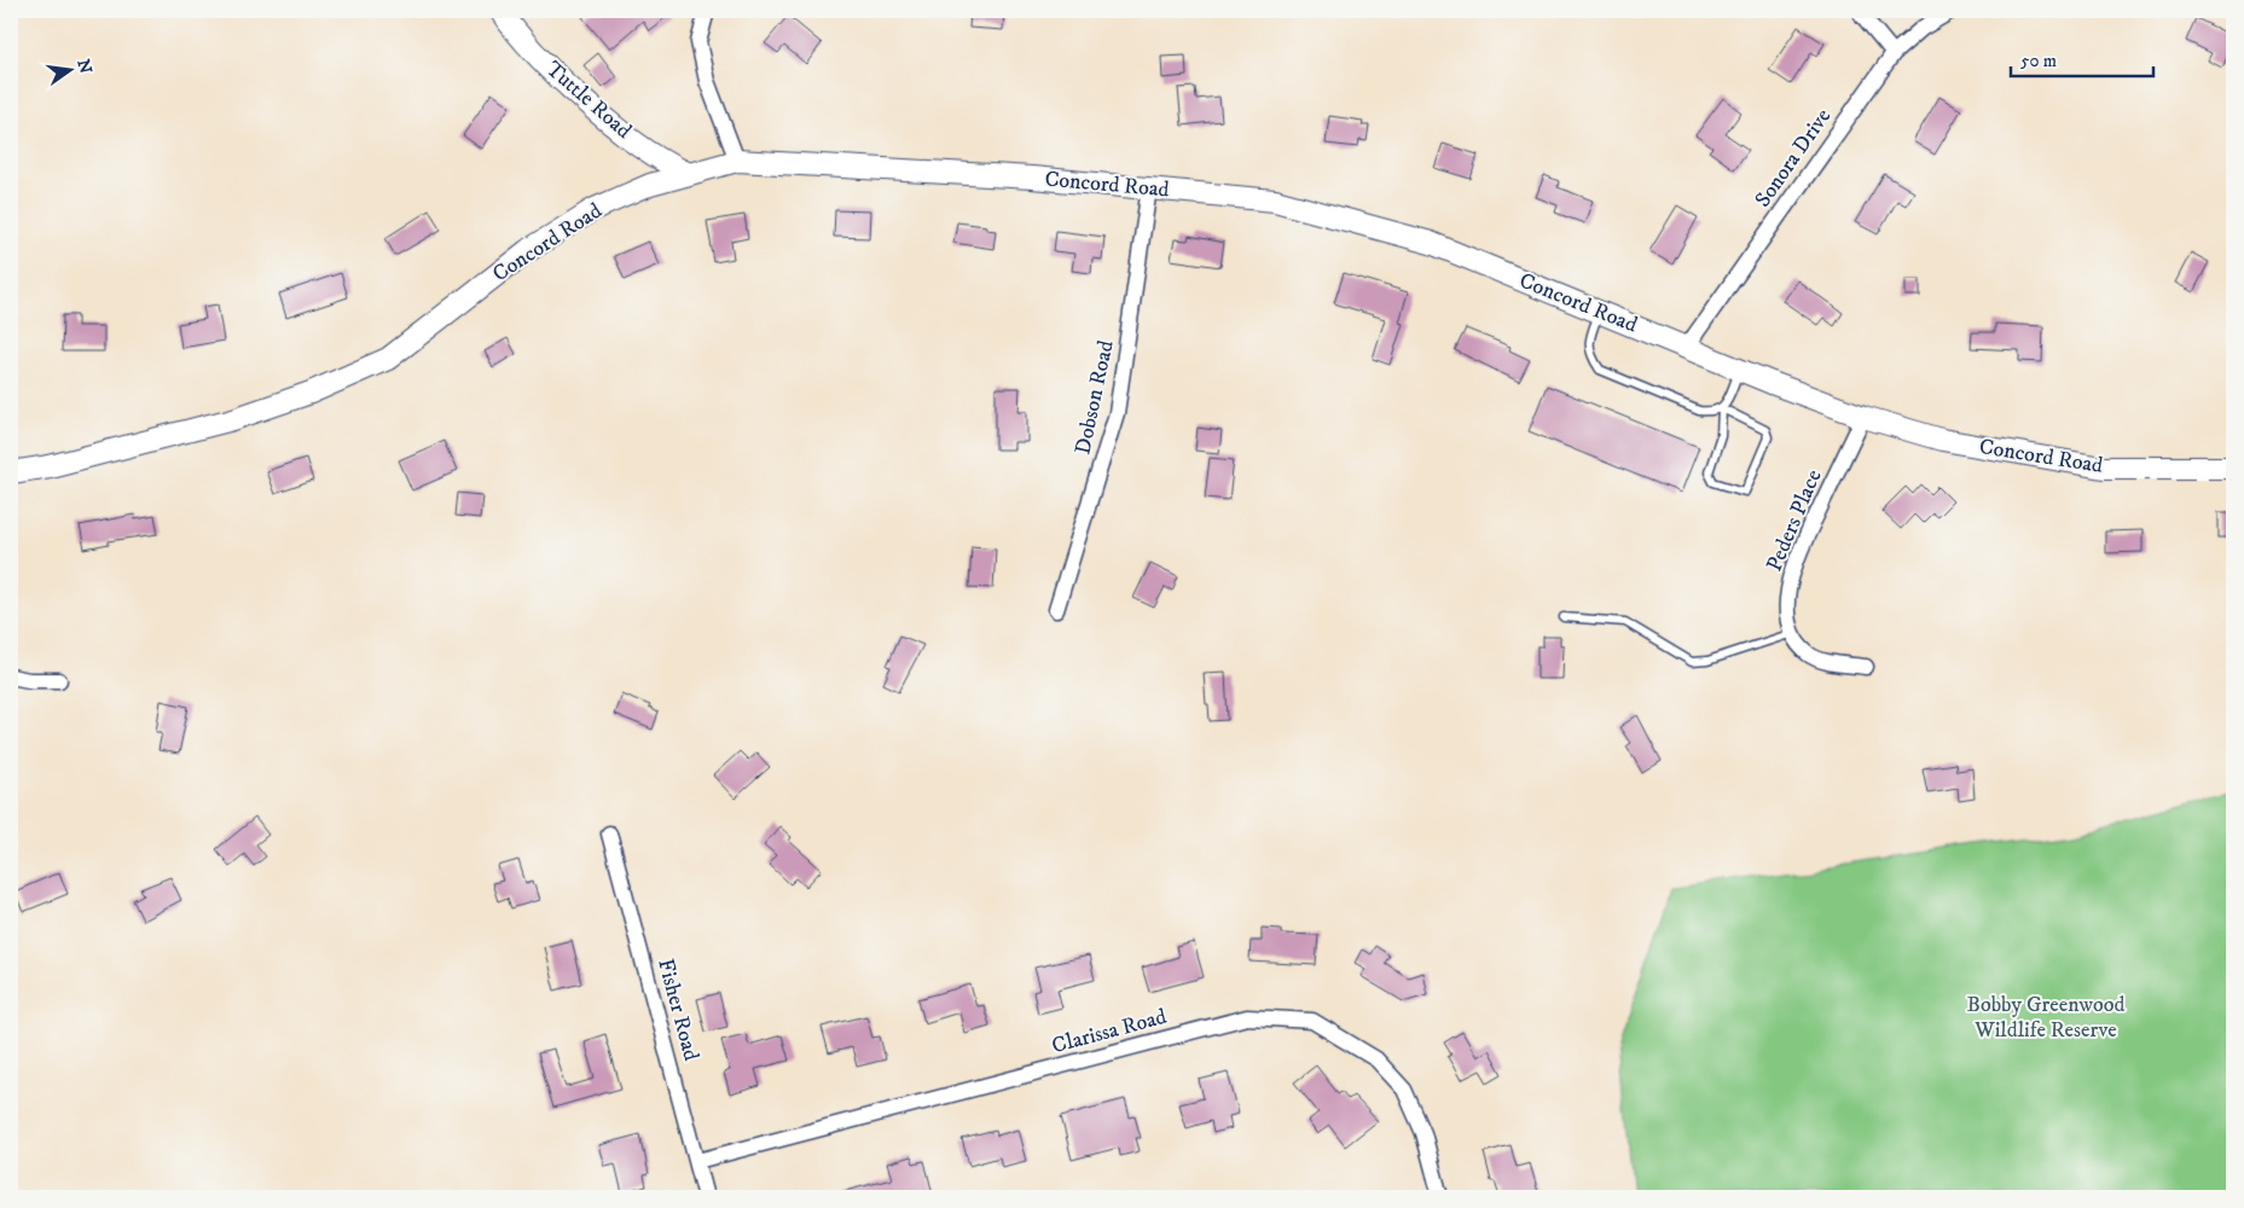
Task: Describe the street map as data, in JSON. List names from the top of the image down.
{
  "streets": {
    "main road": ["Tuttle Road", "Concord Road"],
    "street": [
      "Sonora Drive",
      "Dobson Road",
      "Peders Place",
      "Fisher Road",
      "Clarissa Road"
    ]
  },
  "crossings": [
    ["Tuttle Road", "Concord Road"],
    ["Sonora Drive", "Concord Road"],
    ["Concord Road", "Dobson Road"],
    ["Concord Road", "Peders Place"],
    ["Fisher Road", "Clarissa Road"]
  ],
  "parks": ["Bobby Greenwood Wildlife Reserve"],
  "scale_bar": "50 m",
  "north": "right"
}
